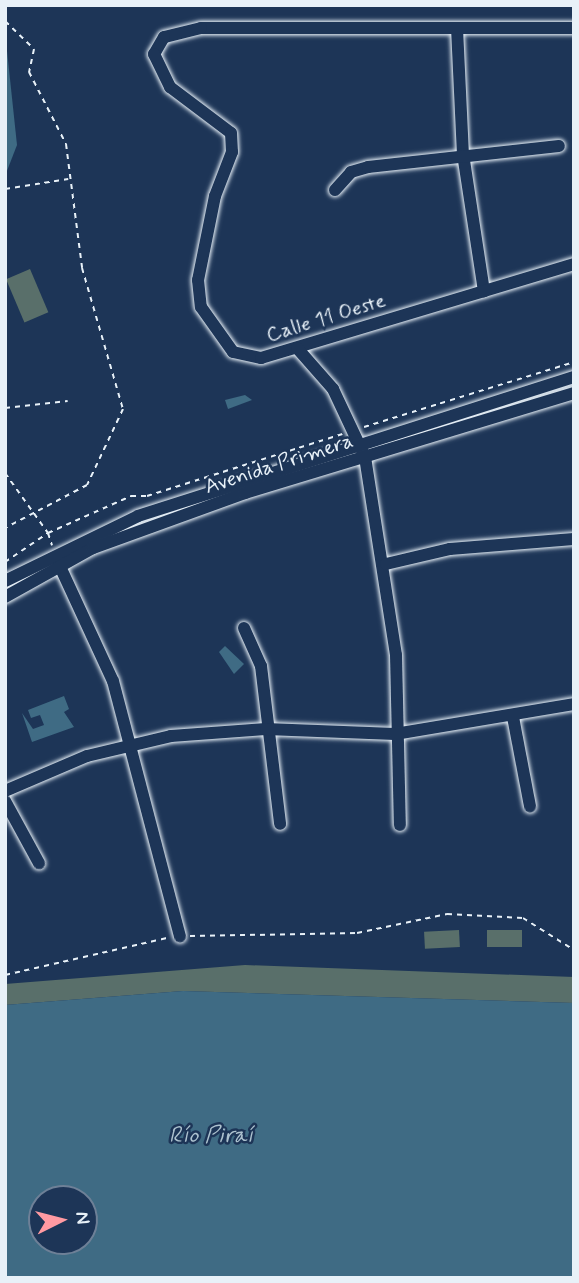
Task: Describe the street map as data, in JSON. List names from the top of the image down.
{
  "streets": {
    "street": ["Calle 11 Oeste", "Avenida Primera"]
  },
  "water": ["Río Piraí"],
  "north": "right"
}
